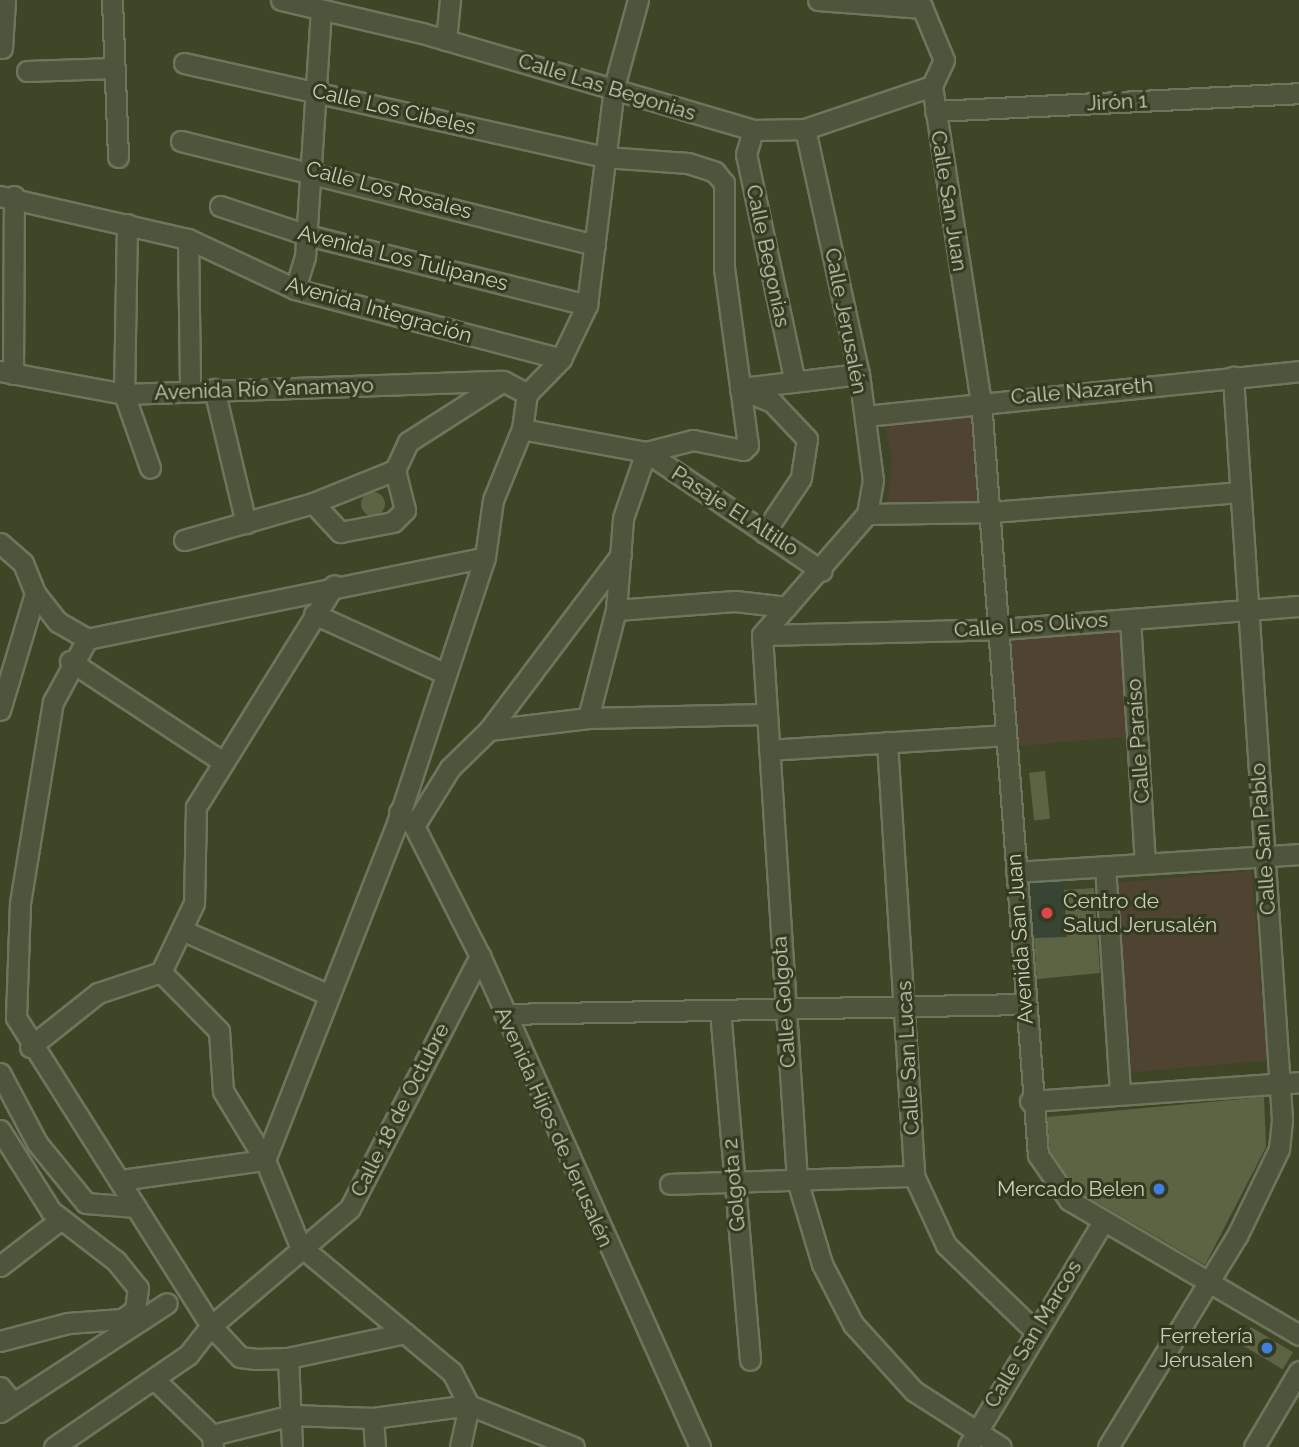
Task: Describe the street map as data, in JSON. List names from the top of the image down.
{
  "streets": {
    "street": [
      "Calle Las Begonias",
      "Jirón 1",
      "Calle Los Cibeles",
      "Calle Los Rosales",
      "Calle San Juan",
      "Calle Begonias",
      "Avenida Los Tulipanes",
      "Avenida Integración",
      "Calle Jerusalén",
      "Avenida Río Yanamayo",
      "Calle Nazareth",
      "Pasaje El Altillo",
      "Calle Los Olivos",
      "Calle Paraíso",
      "Calle San Pablo",
      "Avenida San Juan",
      "Calle Golgota",
      "Calle San Lucas",
      "Calle 18 de Octubre",
      "Avenida Hijos de Jerusalén",
      "Golgota 2",
      "Calle San Marcos"
    ]
  },
  "crossings": [
    ["Calle Las Begonias", "Calle San Juan"],
    ["Calle Las Begonias", "Calle Begonias"],
    ["Calle Las Begonias", "Calle Jerusalén"],
    ["Jirón 1", "Calle San Juan"],
    ["Calle San Juan", "Calle Nazareth"],
    ["Calle San Juan", "Avenida San Juan"],
    ["Calle Jerusalén", "Calle Nazareth"],
    ["Calle Nazareth", "Calle San Pablo"],
    ["Calle Nazareth", "Avenida San Juan"],
    ["Calle Los Olivos", "Calle Paraíso"],
    ["Calle Los Olivos", "Calle San Pablo"],
    ["Calle Los Olivos", "Avenida San Juan"],
    ["Calle Los Olivos", "Calle Golgota"],
    ["Calle San Pablo", "Avenida San Juan"],
    ["Avenida San Juan", "Calle San Marcos"],
    ["Calle Golgota", "Calle San Marcos"],
    ["Calle San Lucas", "Calle San Marcos"],
    ["Calle 18 de Octubre", "Avenida Hijos de Jerusalén"]
  ],
  "places": ["Centro de Salud Jerusalén", "Mercado Belen", "Ferretería Jerusalen"]
}
